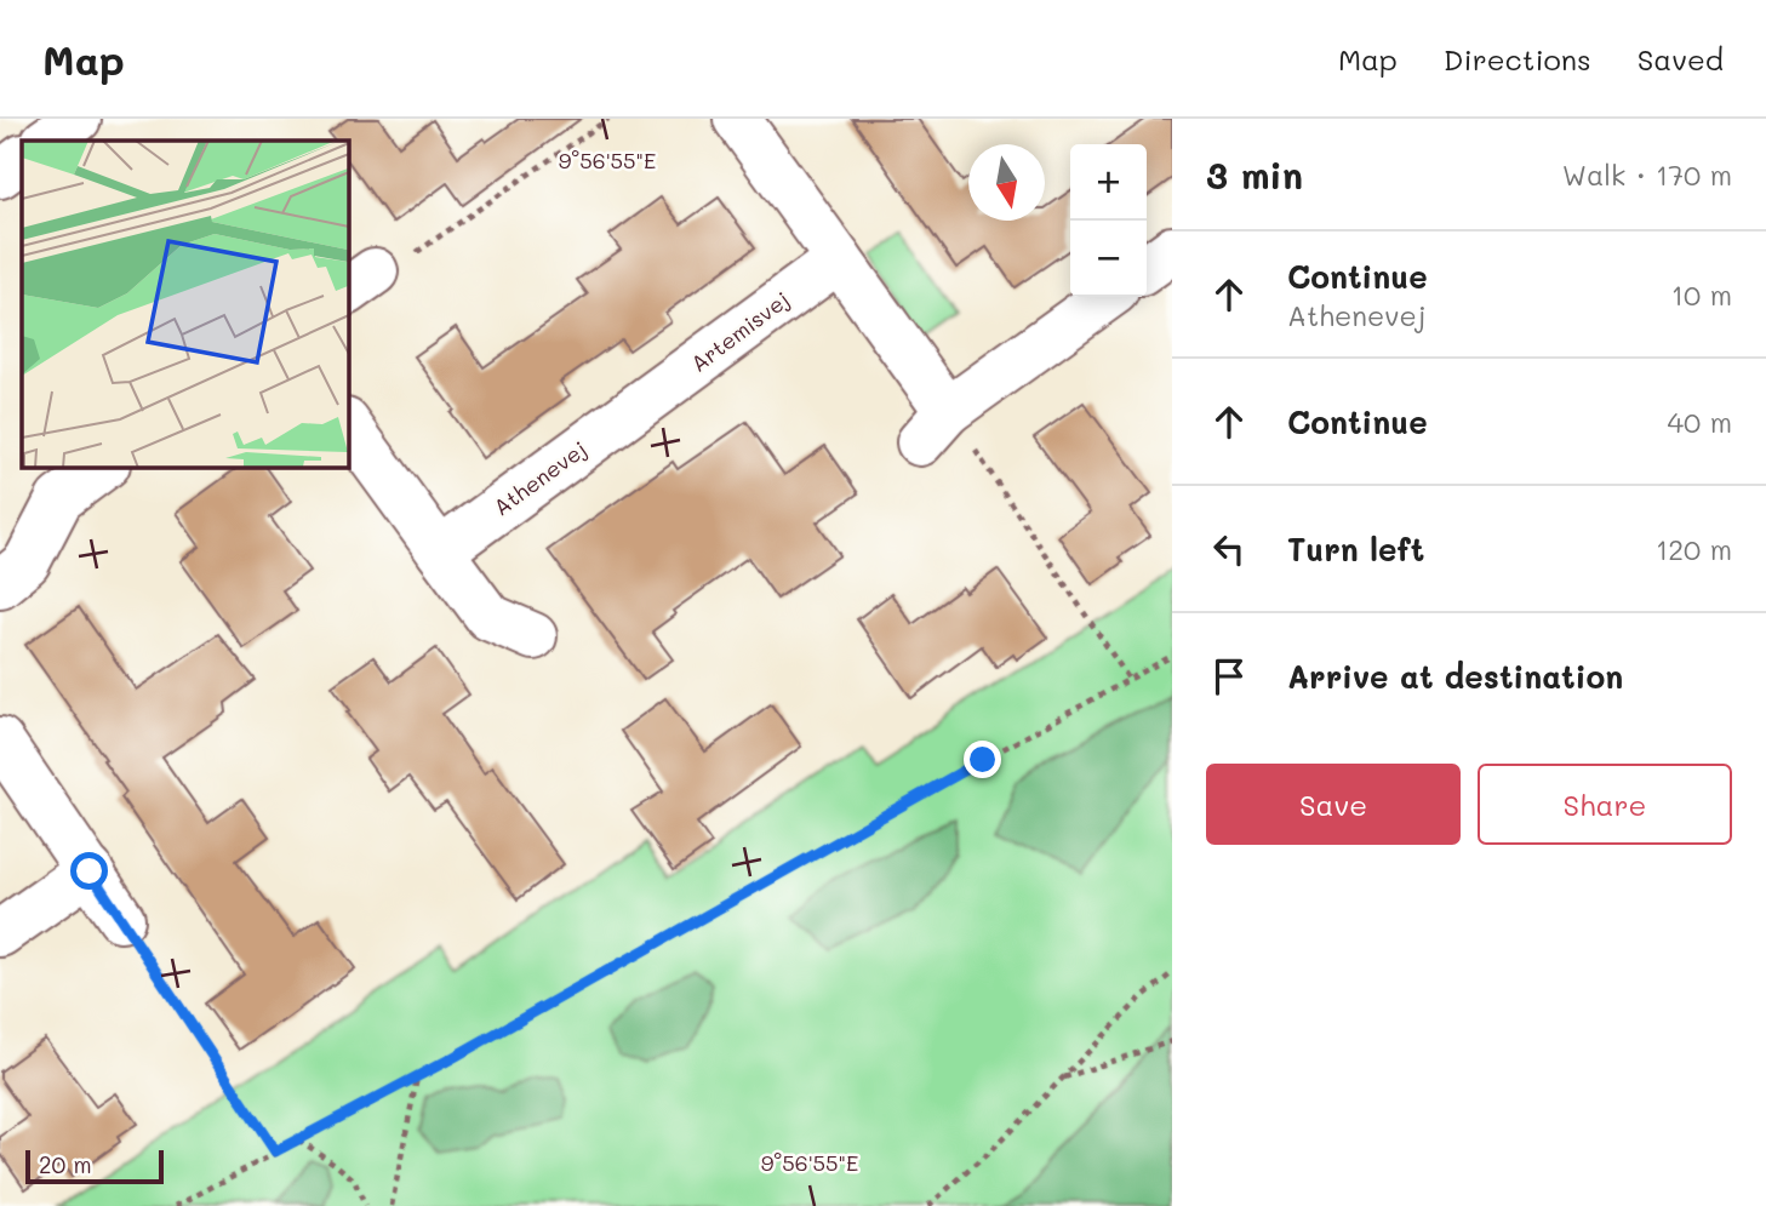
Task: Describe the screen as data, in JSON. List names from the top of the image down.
{
  "streets": {
    "street": ["Artemisvej", "Athenevej"]
  },
  "crossings": [
    ["Artemisvej", "Athenevej"]
  ],
  "scale_bar": "20 m",
  "north": "bottom",
  "page": {
    "header": "Map",
    "nav": ["Map", "Directions", "Saved"],
    "heading": ["3 min", "Walk · 170 m"],
    "map_buttons": ["+", "−"],
    "list": [
      ["Continue", "Athenevej", "10 m"],
      ["Continue", "40 m"],
      ["Turn left", "120 m"],
      "Arrive at destination"
    ],
    "buttons": ["Save", "Share"],
    "scale": "20 m"
  },
  "coordinates": ["9°56'55\"E"]
}
